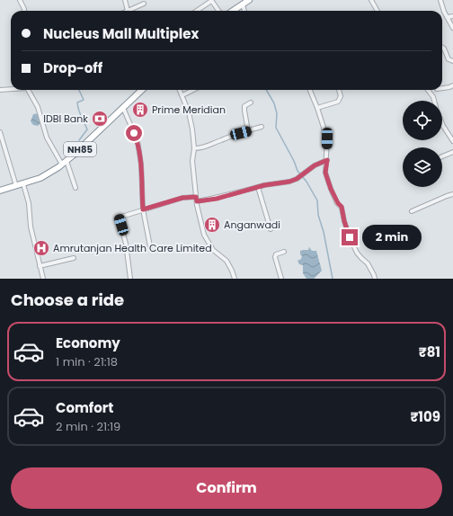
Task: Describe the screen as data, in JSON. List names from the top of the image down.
{
  "streets": {
    "highway": ["NH85"]
  },
  "places": {
    "building": ["Prime Meridian", "Anganwadi"],
    "bank": ["IDBI Bank"],
    "hospital": ["Amrutanjan Health Care Limited"]
  },
  "page": {
    "banner": ["Nucleus Mall Multiplex", "Drop-off"],
    "bubble": "2 min",
    "heading": "Choose a ride",
    "list": [
      {
        "name": "Economy",
        "note": "1 min · 21:18",
        "value": "₹81"
      },
      {
        "name": "Comfort",
        "note": "2 min · 21:19",
        "value": "₹109"
      }
    ],
    "buttons": "Confirm"
  }
}
